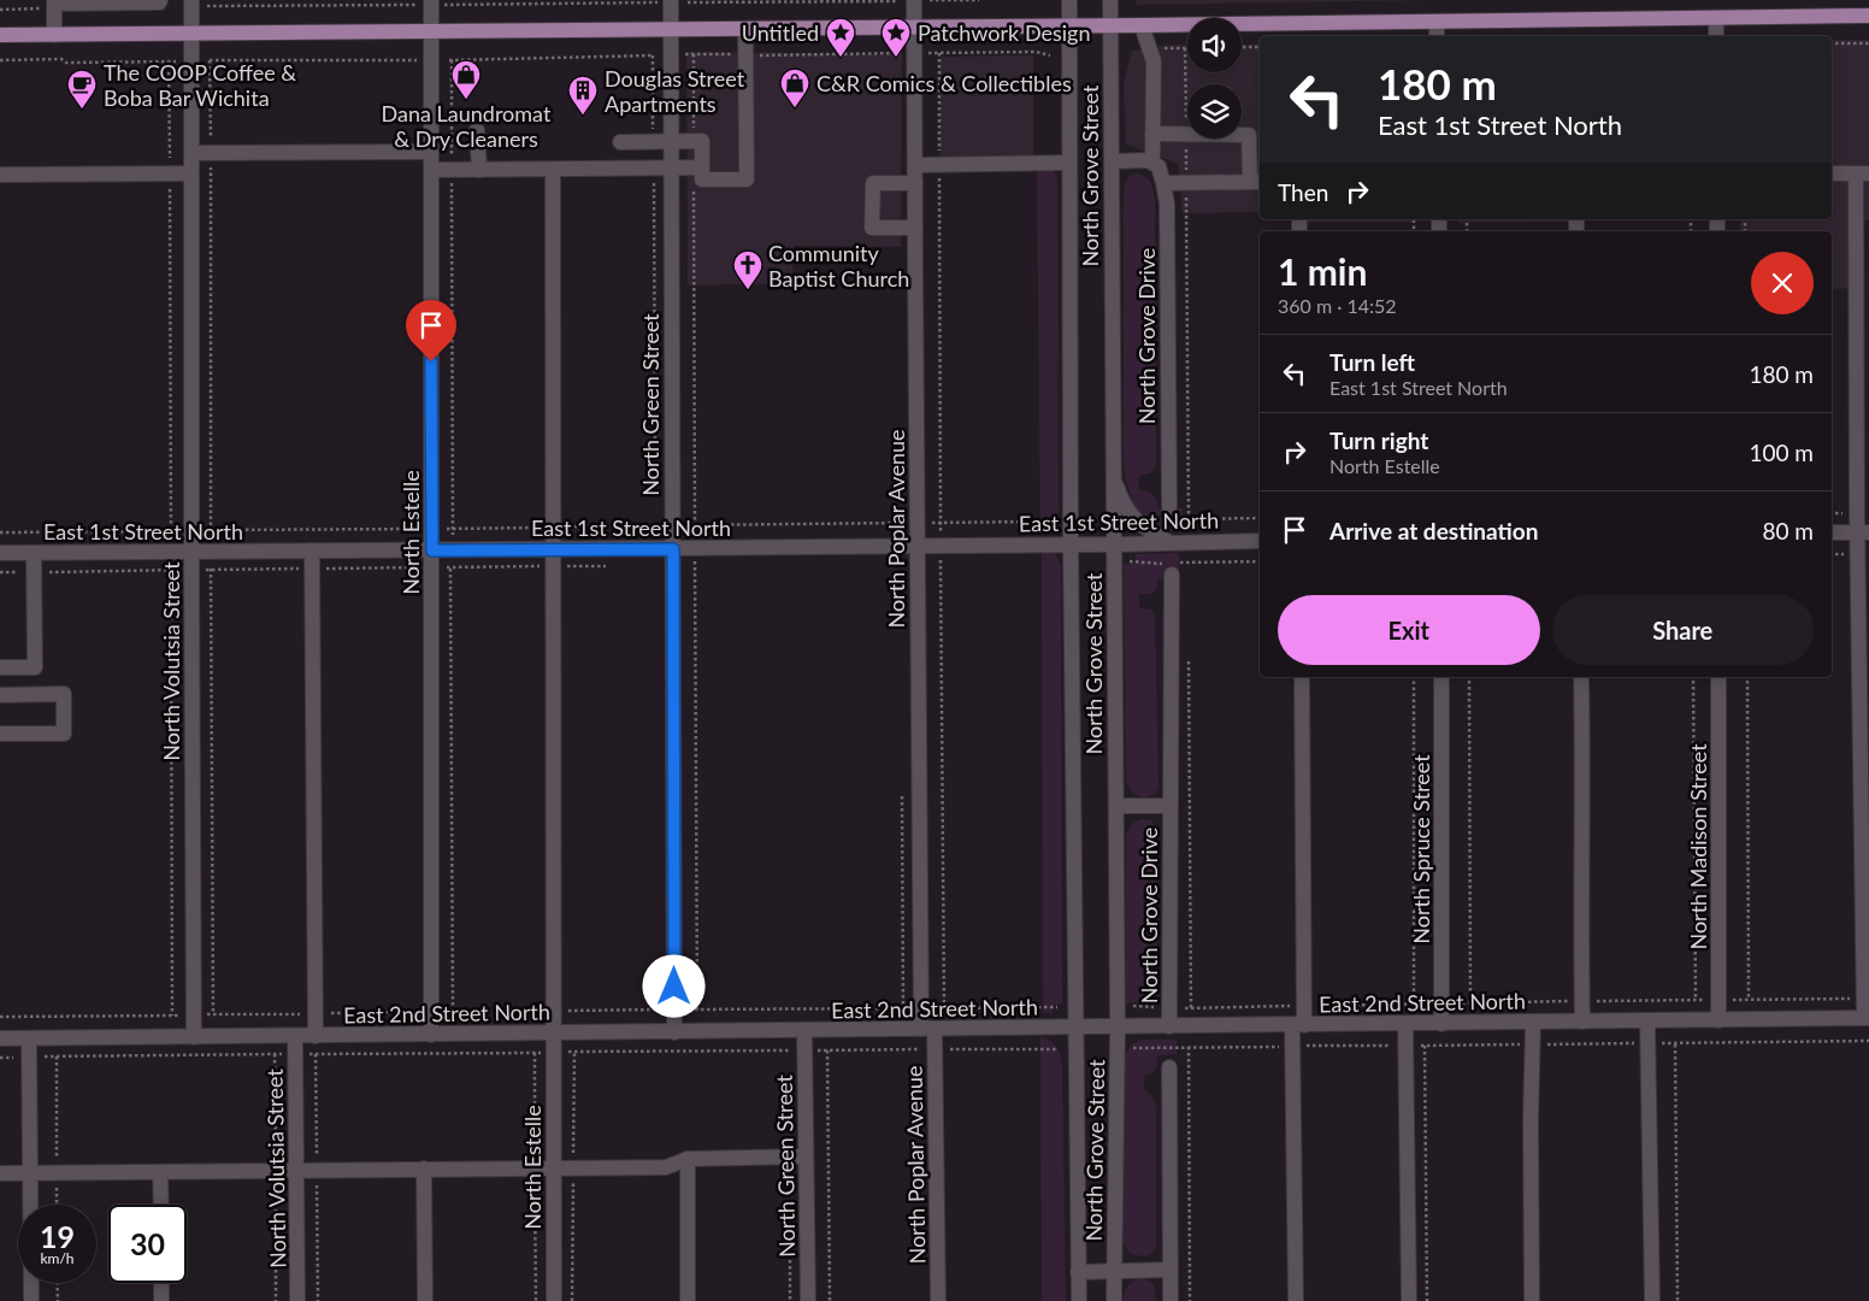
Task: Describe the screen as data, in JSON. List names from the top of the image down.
{
  "streets": {
    "street": [
      "North Grove Street",
      "North Grove Drive",
      "North Green Street",
      "East 1st Street North",
      "North Poplar Avenue",
      "North Estelle",
      "North Volutsia Street",
      "North Madison Street",
      "North Spruce Street",
      "East 2nd Street North"
    ]
  },
  "crossings": [
    ["North Grove Street", "North Grove Drive"],
    ["North Grove Street", "East 1st Street North"],
    ["North Grove Street", "East 2nd Street North"],
    ["North Grove Drive", "East 2nd Street North"],
    ["North Green Street", "East 1st Street North"],
    ["North Green Street", "East 2nd Street North"],
    ["East 1st Street North", "North Poplar Avenue"],
    ["East 1st Street North", "North Estelle"],
    ["East 1st Street North", "North Volutsia Street"],
    ["North Poplar Avenue", "East 2nd Street North"],
    ["North Estelle", "East 2nd Street North"],
    ["North Volutsia Street", "East 2nd Street North"],
    ["North Madison Street", "East 2nd Street North"],
    ["North Spruce Street", "East 2nd Street North"]
  ],
  "places": {
    "place": ["Untitled", "Patchwork Design"],
    "shop": ["Dana Laundromat & Dry Cleaners", "C&R Comics & Collectibles"],
    "cafe": ["The COOP Coffee & Boba Bar Wichita"],
    "building": ["Douglas Street Apartments"],
    "church": ["Community Baptist Church"]
  },
  "page": {
    "turn": ["180 m", "East 1st Street North"],
    "then": "Then",
    "heading": ["1 min", "360 m · 14:52"],
    "list": [
      {
        "name": "Turn left",
        "note": "East 1st Street North",
        "value": "180 m"
      },
      {
        "name": "Turn right",
        "note": "North Estelle",
        "value": "100 m"
      },
      {
        "name": "Arrive at destination",
        "value": "80 m"
      }
    ],
    "buttons": ["Exit", "Share"],
    "speed": "19 km/h",
    "limit": "30"
  }
}
